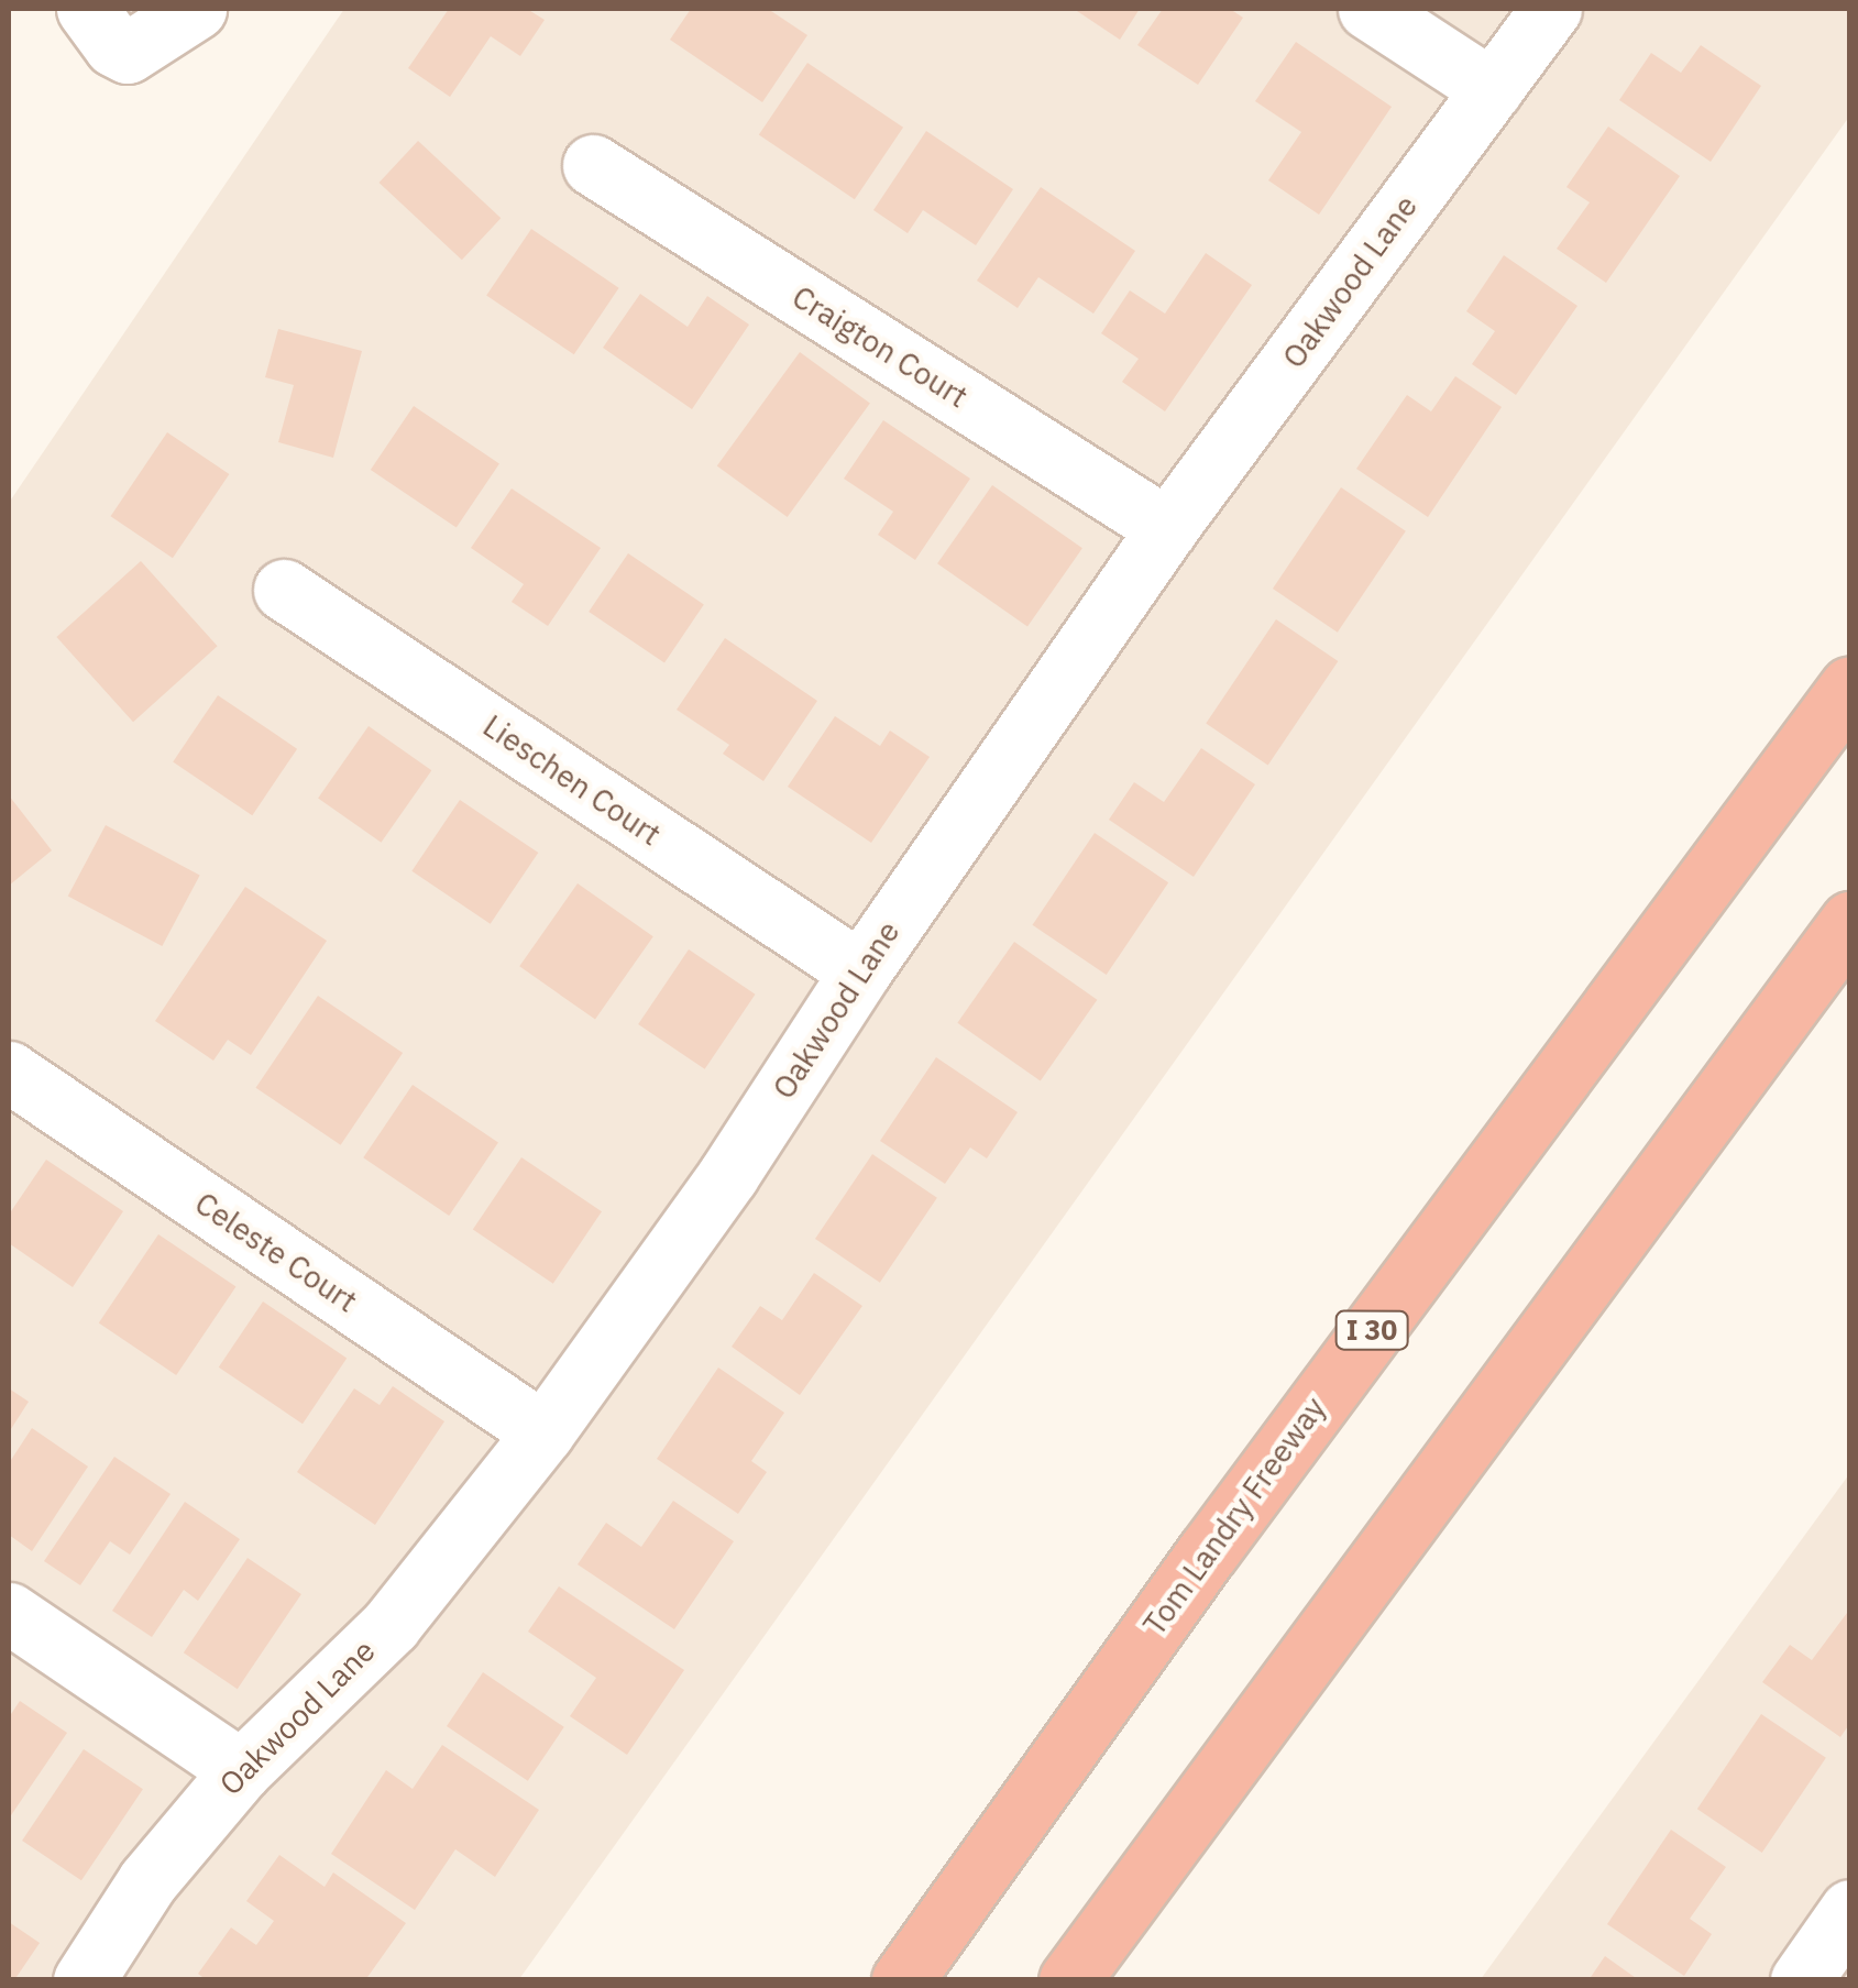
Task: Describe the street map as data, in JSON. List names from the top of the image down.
{
  "streets": {
    "highway": ["I 30", "Tom Landry Freeway"],
    "street": [
      "Oakwood Lane",
      "Craigton Court",
      "Lieschen Court",
      "Celeste Court"
    ]
  },
  "crossings": [
    ["Oakwood Lane", "Craigton Court"],
    ["Oakwood Lane", "Lieschen Court"],
    ["Oakwood Lane", "Celeste Court"]
  ]
}
